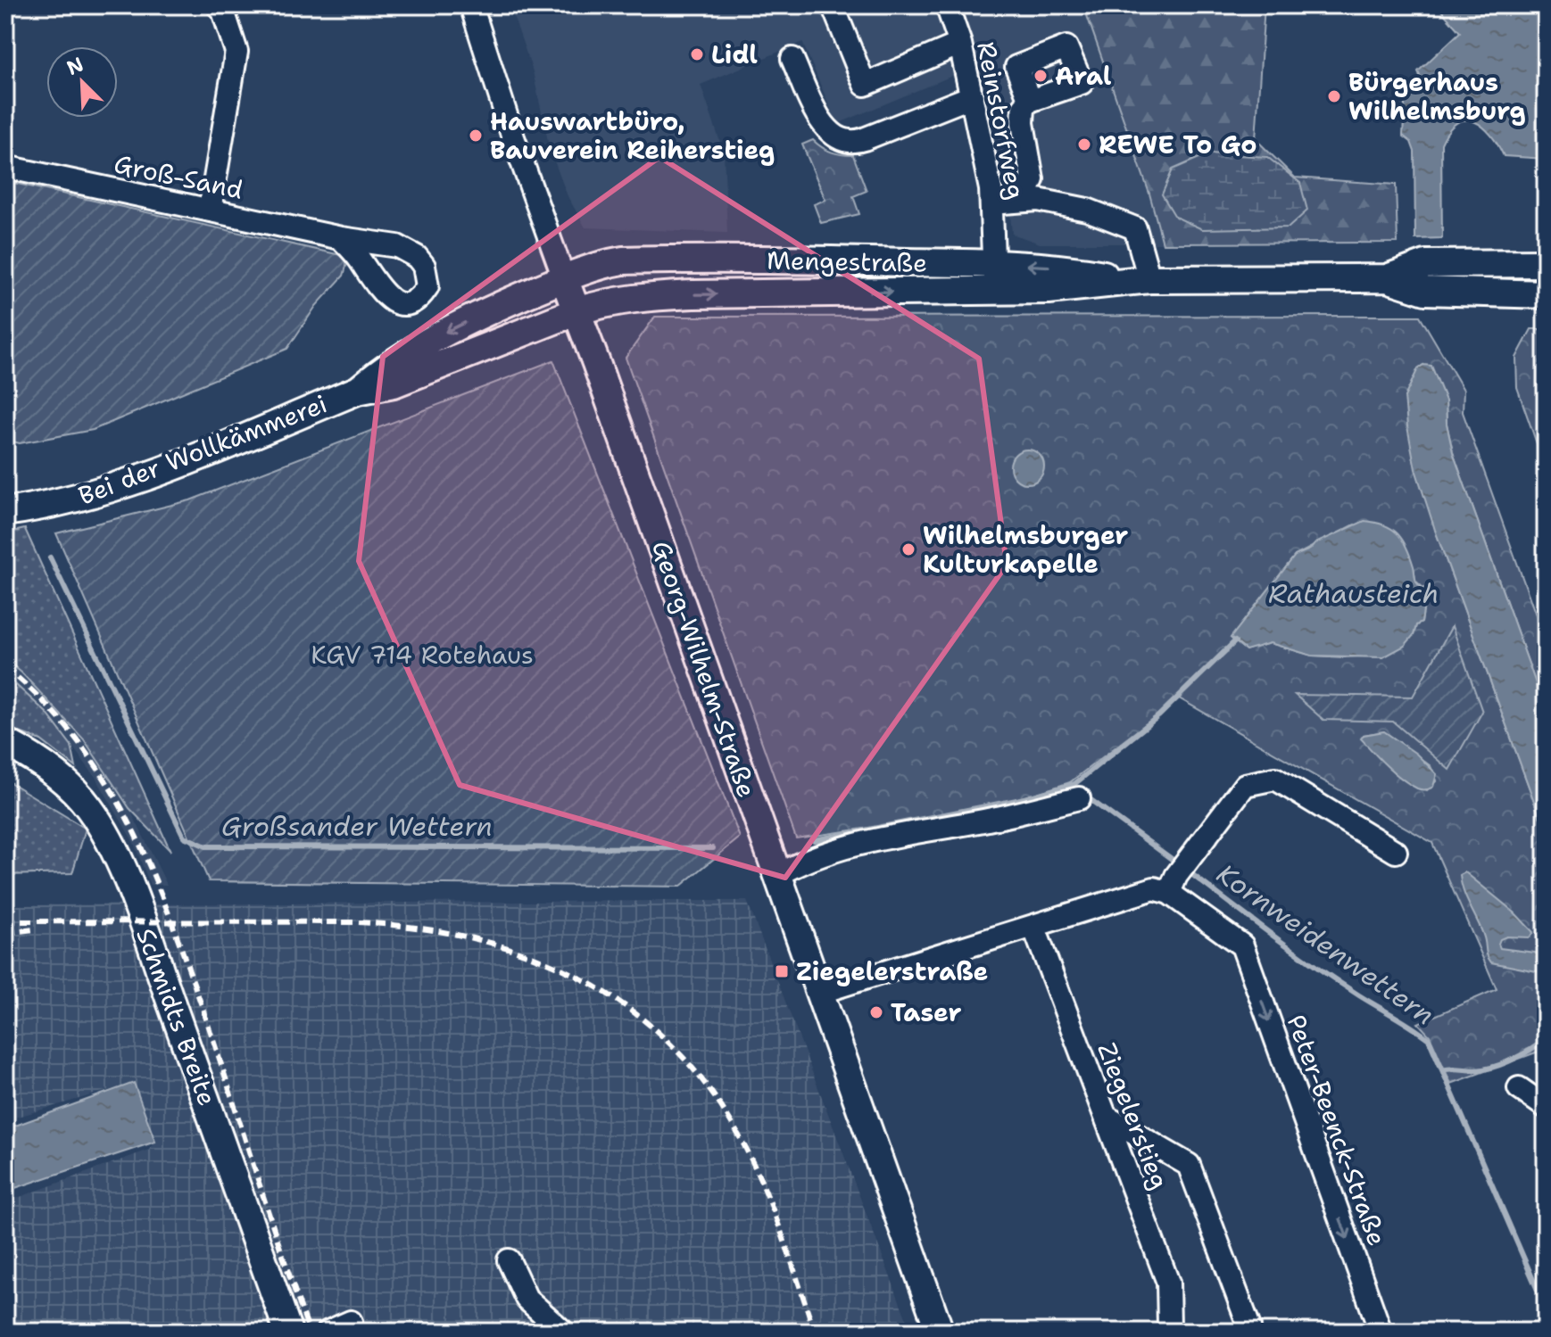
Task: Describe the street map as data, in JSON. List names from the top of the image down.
{
  "streets": {
    "main road": [
      "Mengestraße",
      "Bei der Wollkämmerei",
      "Georg-Wilhelm-Straße",
      "Schmidts Breite"
    ],
    "street": [
      "Reinstorfweg",
      "Groß-Sand",
      "Ziegelerstieg",
      "Peter-Beenck-Straße"
    ]
  },
  "crossings": [
    ["Reinstorfweg", "Mengestraße"],
    ["Mengestraße", "Bei der Wollkämmerei"],
    ["Mengestraße", "Georg-Wilhelm-Straße"],
    ["Bei der Wollkämmerei", "Georg-Wilhelm-Straße"]
  ],
  "water": ["Rathausteich", "Großsander Wettern", "Kornweidenwettern"],
  "parks": ["KGV 714 Rotehaus"],
  "places": {
    "other": [
      "Lidl",
      "Aral",
      "Bürgerhaus Wilhelmsburg",
      "Hauswartbüro, Bauverein Reiherstieg",
      "REWE To Go",
      "Wilhelmsburger Kulturkapelle",
      "Taser"
    ],
    "transit": ["Ziegelerstraße"]
  },
  "north": "top left"
}
